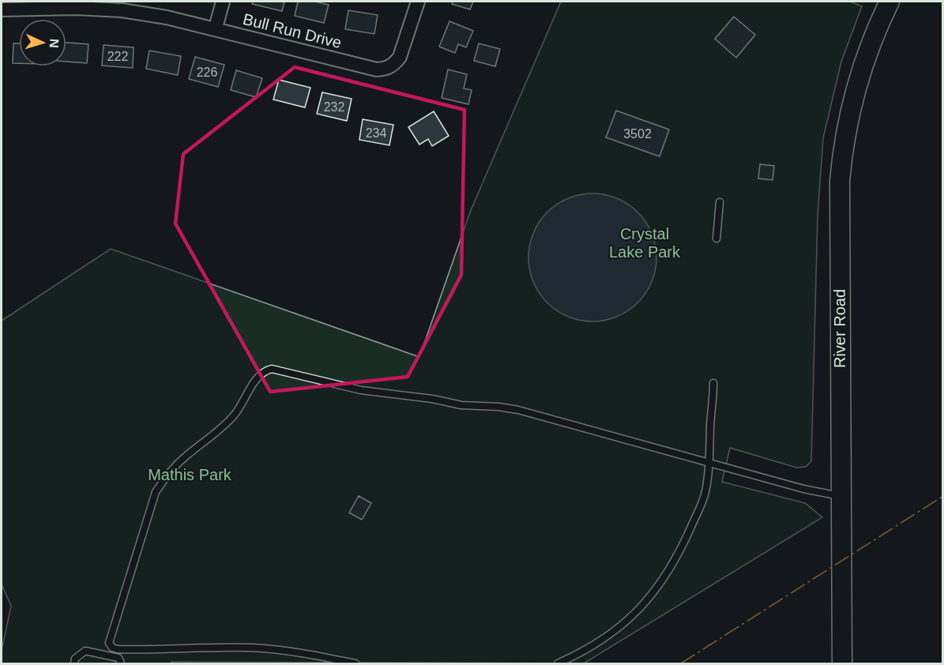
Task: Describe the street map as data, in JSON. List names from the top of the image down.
{
  "streets": {
    "street": ["Bull Run Drive", "River Road"]
  },
  "parks": ["Crystal Lake Park", "Mathis Park"],
  "house_numbers": [
    "222",
    "226",
    "232",
    "234",
    "3502"
  ],
  "north": "right"
}
